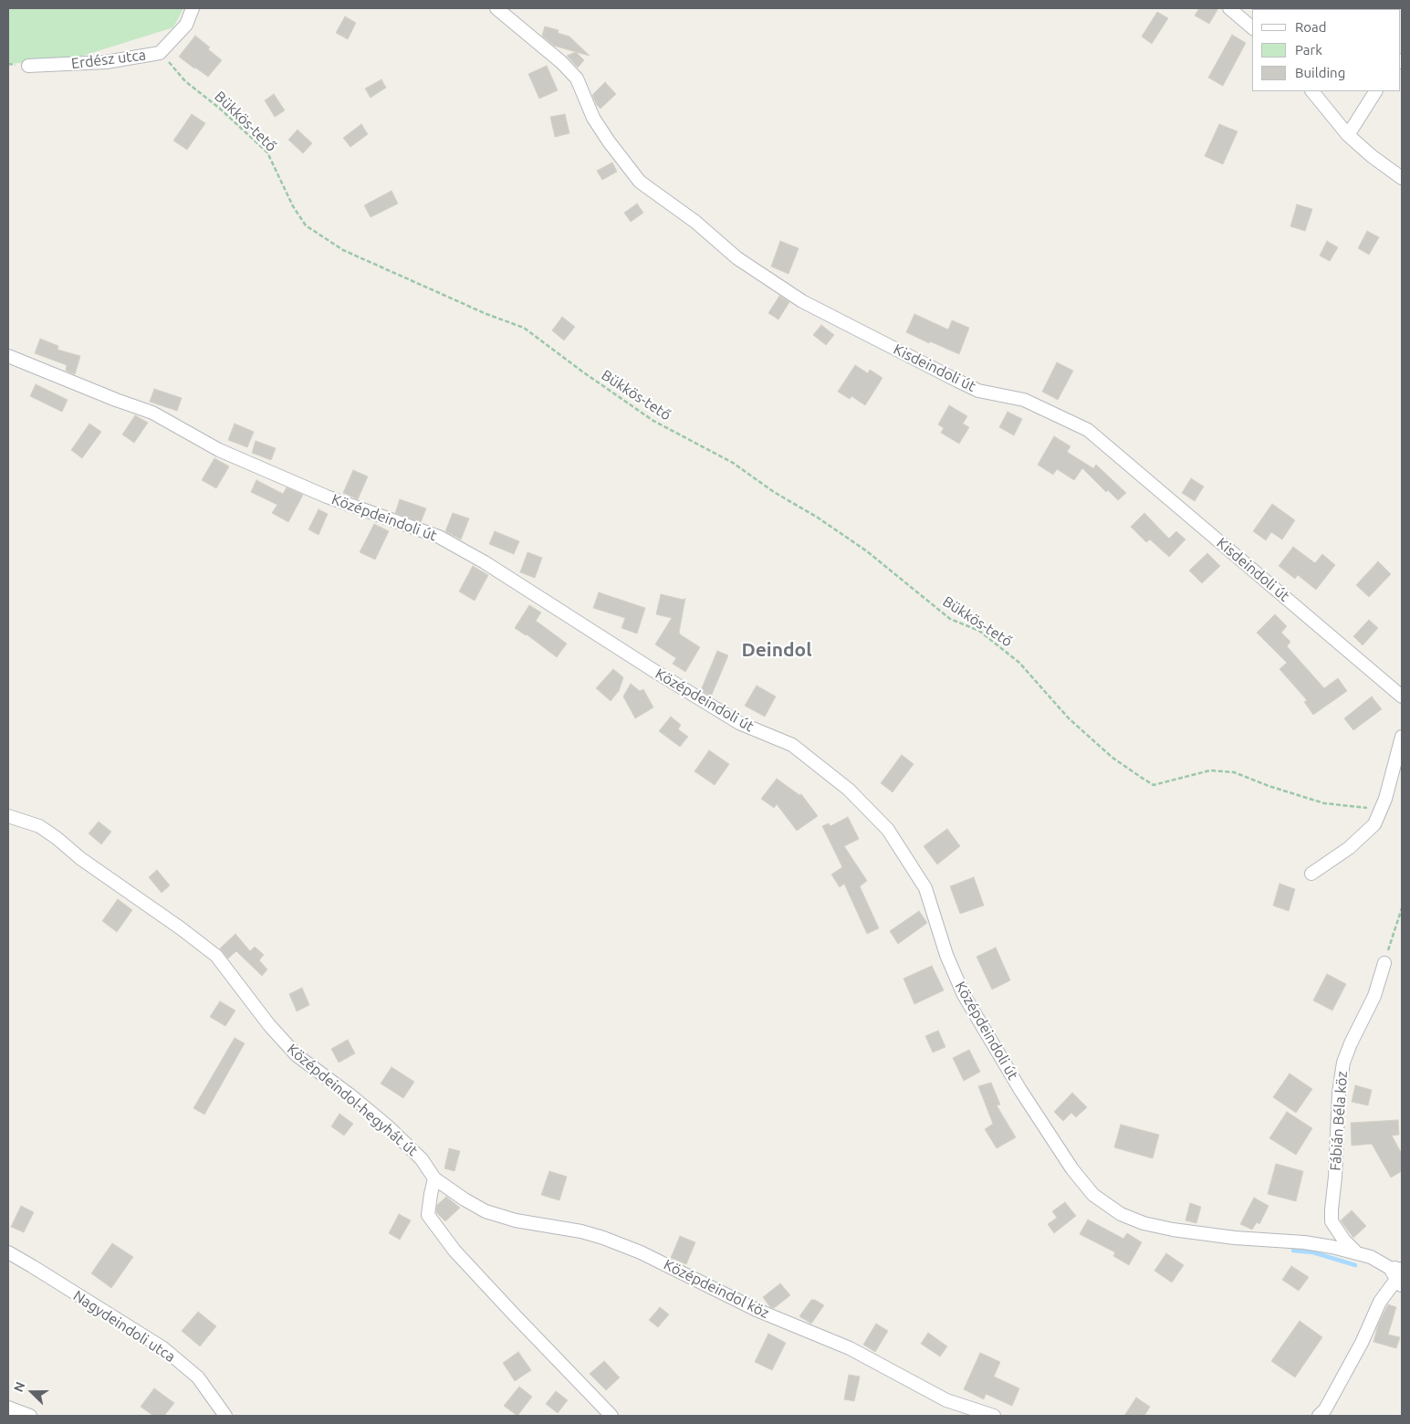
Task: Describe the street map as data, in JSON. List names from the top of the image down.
{
  "streets": {
    "street": [
      "Erdész utca",
      "Kisdeindoli út",
      "Középdeindoli út",
      "Középdeindol-hegyhát út",
      "Fábián Béla köz",
      "Középdeindol köz",
      "Nagydeindoli utca"
    ],
    "path": ["Bükkös-tető"]
  },
  "crossings": [
    ["Erdész utca", "Bükkös-tető"],
    ["Középdeindoli út", "Fábián Béla köz"],
    ["Középdeindol-hegyhát út", "Középdeindol köz"]
  ],
  "districts": ["Deindol"],
  "legend": ["Road", "Park", "Building"],
  "north": "left"
}
